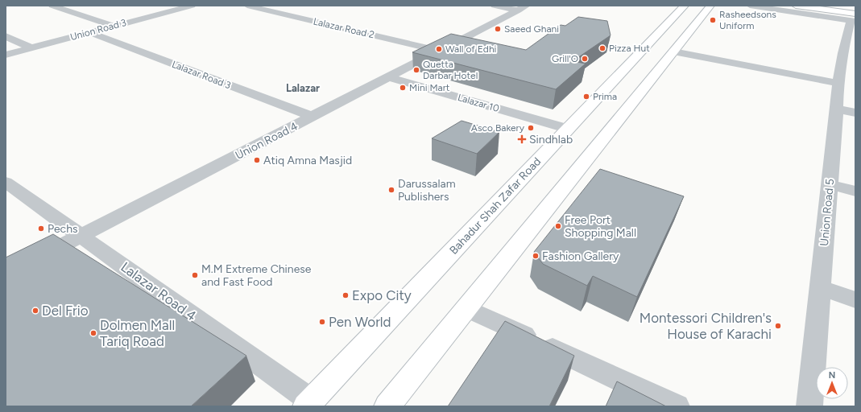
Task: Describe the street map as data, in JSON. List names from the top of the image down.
{
  "streets": {
    "main road": ["Bahadur Shah Zafar Road"],
    "street": [
      "Lalazar Road 2",
      "Union Road 3",
      "Lalazar Road 3",
      "Lalazar 10",
      "Union Road 4",
      "Union Road 5",
      "Lalazar Road 4"
    ]
  },
  "crossings": [
    ["Lalazar Road 2", "Union Road 4"],
    ["Union Road 3", "Lalazar Road 3"],
    ["Lalazar Road 3", "Union Road 4"],
    ["Lalazar 10", "Union Road 4"],
    ["Lalazar 10", "Bahadur Shah Zafar Road"],
    ["Union Road 4", "Lalazar Road 4"],
    ["Bahadur Shah Zafar Road", "Lalazar Road 4"]
  ],
  "districts": ["Lalazar"],
  "places": {
    "other": [
      "Rasheedsons Uniform",
      "Saeed Ghani",
      "Pizza Hut",
      "Wall of Edhi",
      "Grill'O",
      "Quetta Darbar Hotel",
      "Mini Mart",
      "Prima",
      "Asco Bakery",
      "Atiq Amna Masjid",
      "Darussalam Publishers",
      "Free Port Shopping Mall",
      "Pechs",
      "Fashion Gallery",
      "M.M Extreme Chinese and Fast Food",
      "Expo City",
      "Del Frio",
      "Pen World",
      "Montessori Children's House of Karachi",
      "Dolmen Mall Tariq Road"
    ],
    "health": ["Sindhlab"]
  },
  "north": "top"
}
